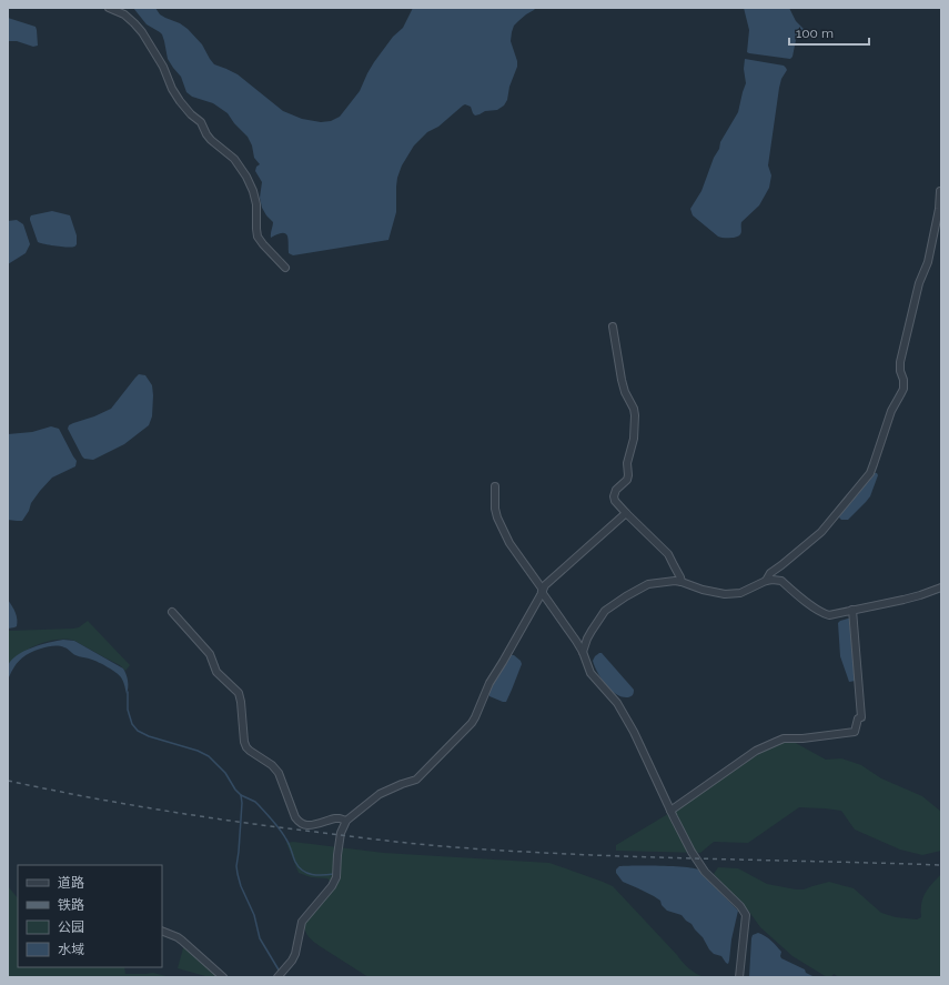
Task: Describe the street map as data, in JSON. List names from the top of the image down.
{
  "legend": [
    "道路",
    "铁路",
    "公园",
    "水域"
  ],
  "scale_bar": "100 m"
}
